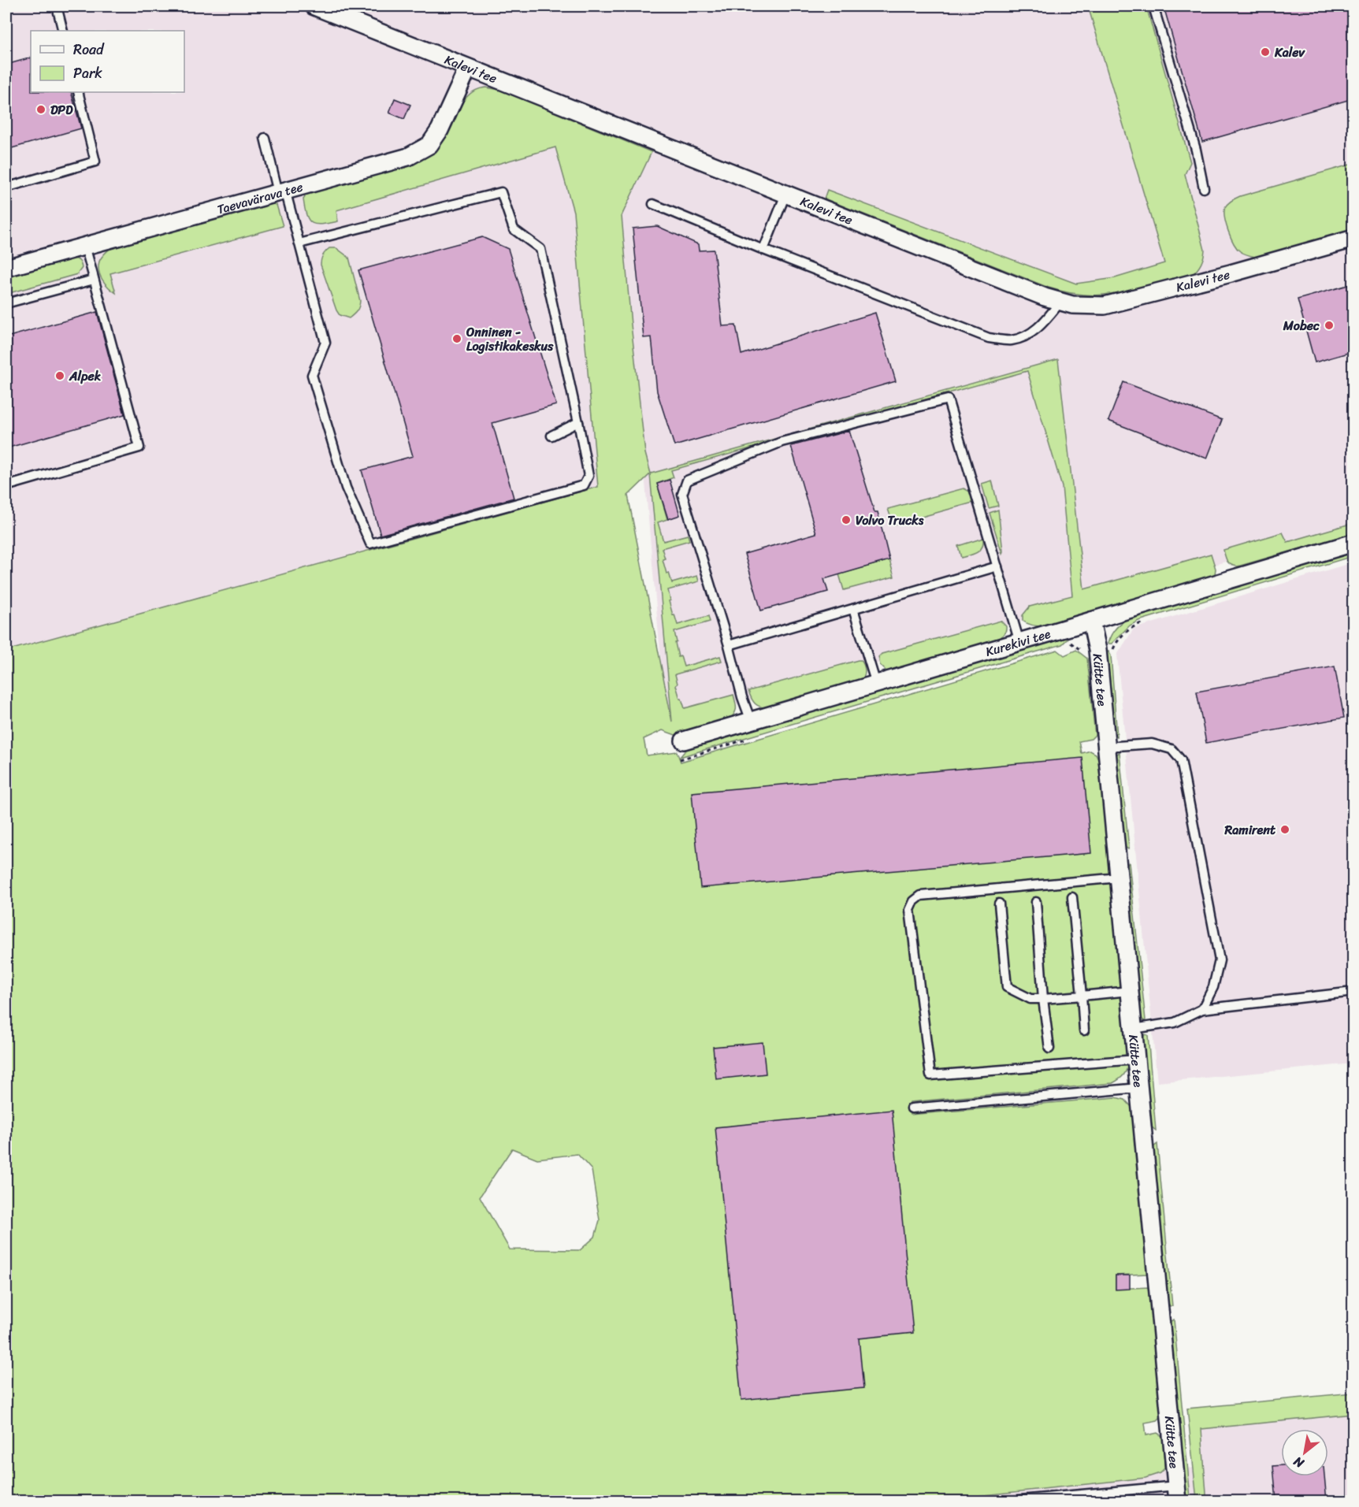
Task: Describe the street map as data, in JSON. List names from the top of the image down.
{
  "streets": {
    "street": [
      "Kalevi tee",
      "Taevavärava tee",
      "Kurekivi tee",
      "Kütte tee"
    ]
  },
  "crossings": [
    ["Kalevi tee", "Taevavärava tee"],
    ["Kurekivi tee", "Kütte tee"]
  ],
  "places": [
    "Kalev",
    "DPD",
    "Mobec",
    "Onninen - Logistikakeskus",
    "Alpek",
    "Volvo Trucks",
    "Ramirent"
  ],
  "legend": ["Road", "Park"],
  "north": "bottom left"
}
